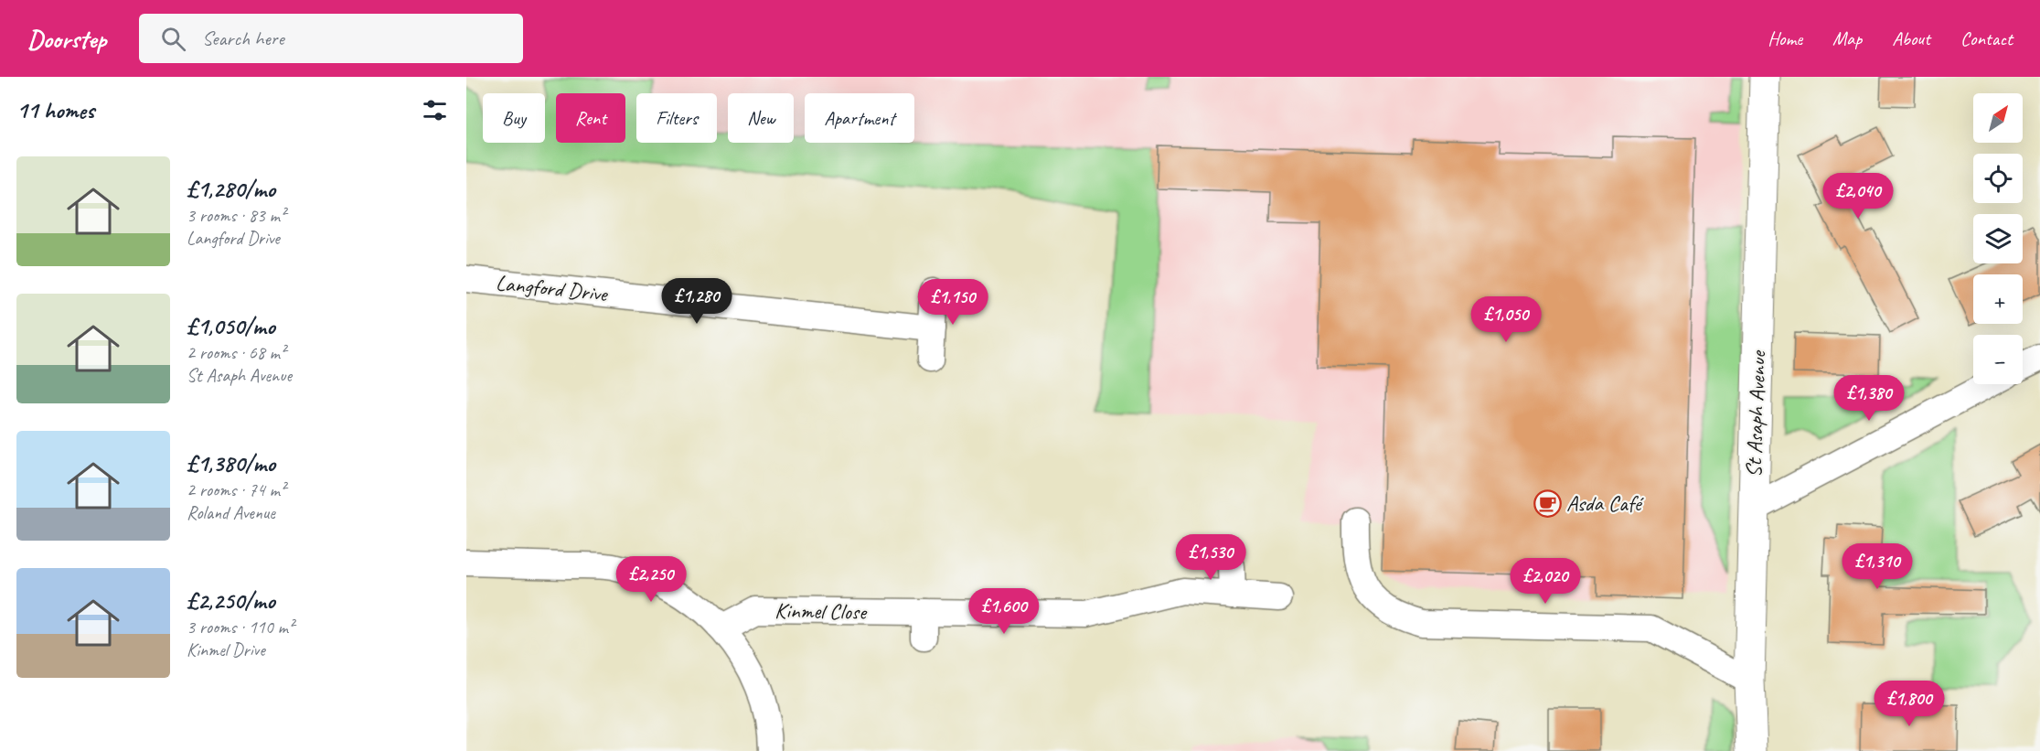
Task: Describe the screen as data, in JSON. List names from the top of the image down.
{
  "streets": {
    "street": ["Langford Drive", "St Asaph Avenue", "Kinmel Close"]
  },
  "places": {
    "cafe": ["Asda Café"]
  },
  "north": "top right",
  "page": {
    "header": "Doorstep",
    "search": "Search here",
    "nav": [
      "Home",
      "Map",
      "About",
      "Contact"
    ],
    "heading": "11 homes",
    "map_buttons": ["+", "−"],
    "chip": [
      "Buy",
      "Rent",
      "Filters",
      "New",
      "Apartment"
    ],
    "list": [
      {
        "name": "£1,280/mo",
        "note": "3 rooms · 83 m² · Langford Drive"
      },
      {
        "name": "£1,050/mo",
        "note": "2 rooms · 68 m² · St Asaph Avenue"
      },
      {
        "name": "£1,380/mo",
        "note": "2 rooms · 74 m² · Roland Avenue"
      },
      {
        "name": "£2,250/mo",
        "note": "3 rooms · 110 m² · Kinmel Drive"
      }
    ],
    "price": [
      "£2,040",
      "£1,280",
      "£1,150",
      "£1,050",
      "£1,380",
      "£1,530",
      "£1,310",
      "£2,250",
      "£2,020",
      "£1,600",
      "£1,800"
    ]
  }
}
